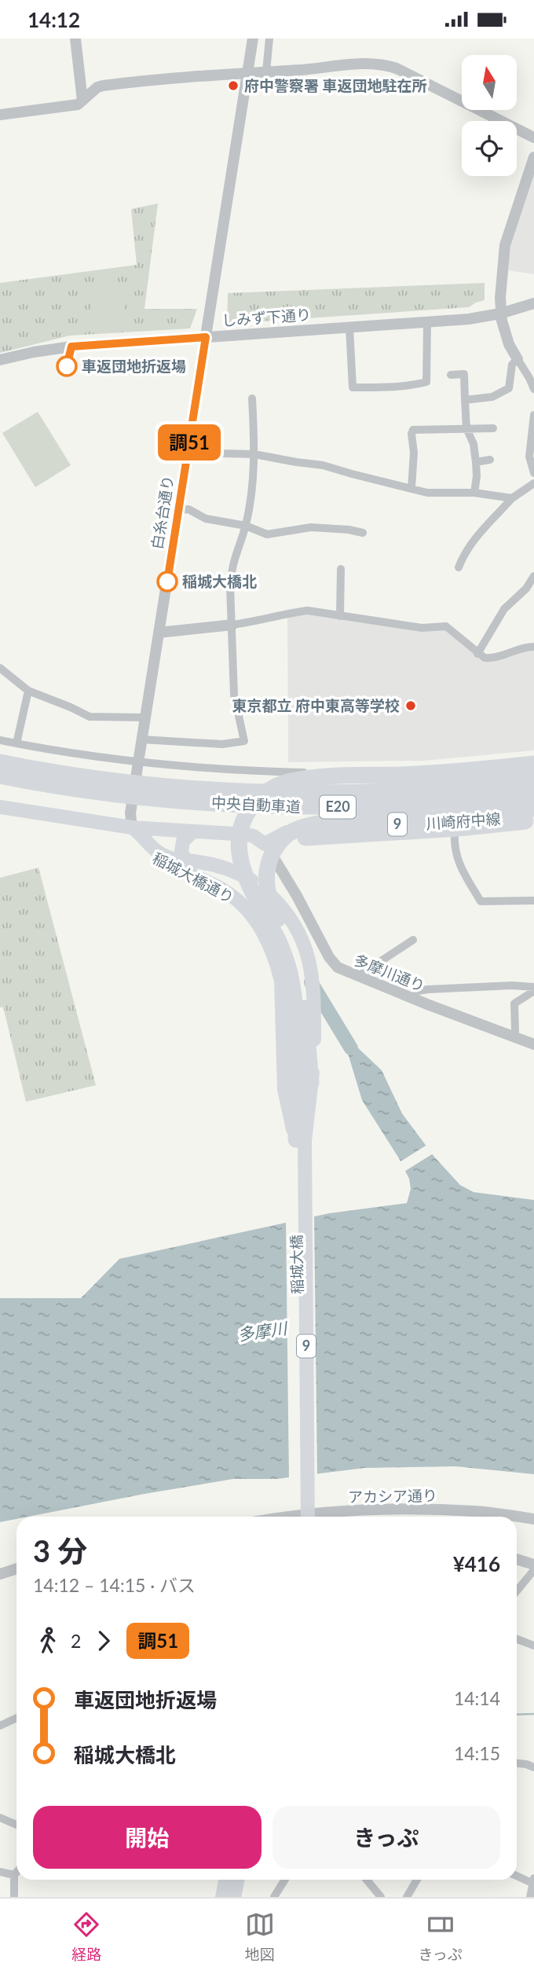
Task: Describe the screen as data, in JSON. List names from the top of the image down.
{
  "streets": {
    "highway": ["中央自動車道", "E20"],
    "main road": [
      "川崎府中線",
      "9",
      "稲城大橋通り",
      "稲城大橋"
    ],
    "street": [
      "しみず下通り",
      "白糸台通り",
      "多摩川通り",
      "アカシア通り"
    ]
  },
  "crossings": [
    ["しみず下通り", "白糸台通り"],
    ["白糸台通り", "稲城大橋通り"],
    ["川崎府中線", "多摩川通り"],
    ["稲城大橋通り", "稲城大橋"]
  ],
  "water": ["多摩川"],
  "places": [
    "府中警察署 車返団地駐在所",
    "車返団地折返場",
    "稲城大橋北",
    "東京都立 府中東高等学校"
  ],
  "lines": ["bus line 調51"],
  "north": "top",
  "page": {
    "status": "14:12",
    "on_map": "調51",
    "heading": ["3 分", "14:12 – 14:15 · バス", "¥416"],
    "legs": ["2", "調51"],
    "list": [
      {
        "name": "車返団地折返場",
        "value": "14:14"
      },
      {
        "name": "稲城大橋北",
        "value": "14:15"
      }
    ],
    "buttons": ["開始", "きっぷ"],
    "tabs": ["経路", "地図", "きっぷ"]
  }
}
